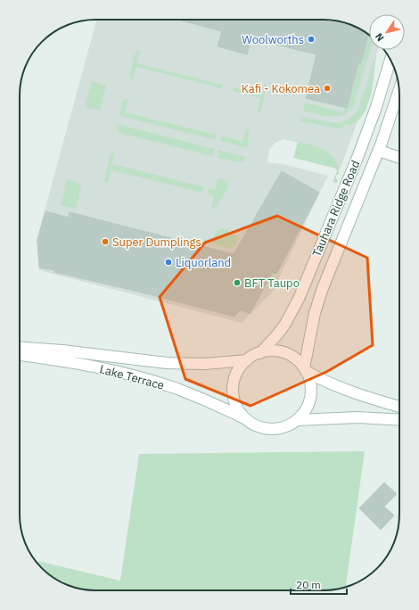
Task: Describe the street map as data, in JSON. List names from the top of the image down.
{
  "streets": {
    "main road": ["Tauhara Ridge Road", "Lake Terrace"]
  },
  "crossings": [
    ["Tauhara Ridge Road", "Lake Terrace"]
  ],
  "places": [
    "Woolworths",
    "Kafi - Kokomea",
    "Super Dumplings",
    "Liquorland",
    "BFT Taupo"
  ],
  "scale_bar": "20 m",
  "north": "bottom left"
}
